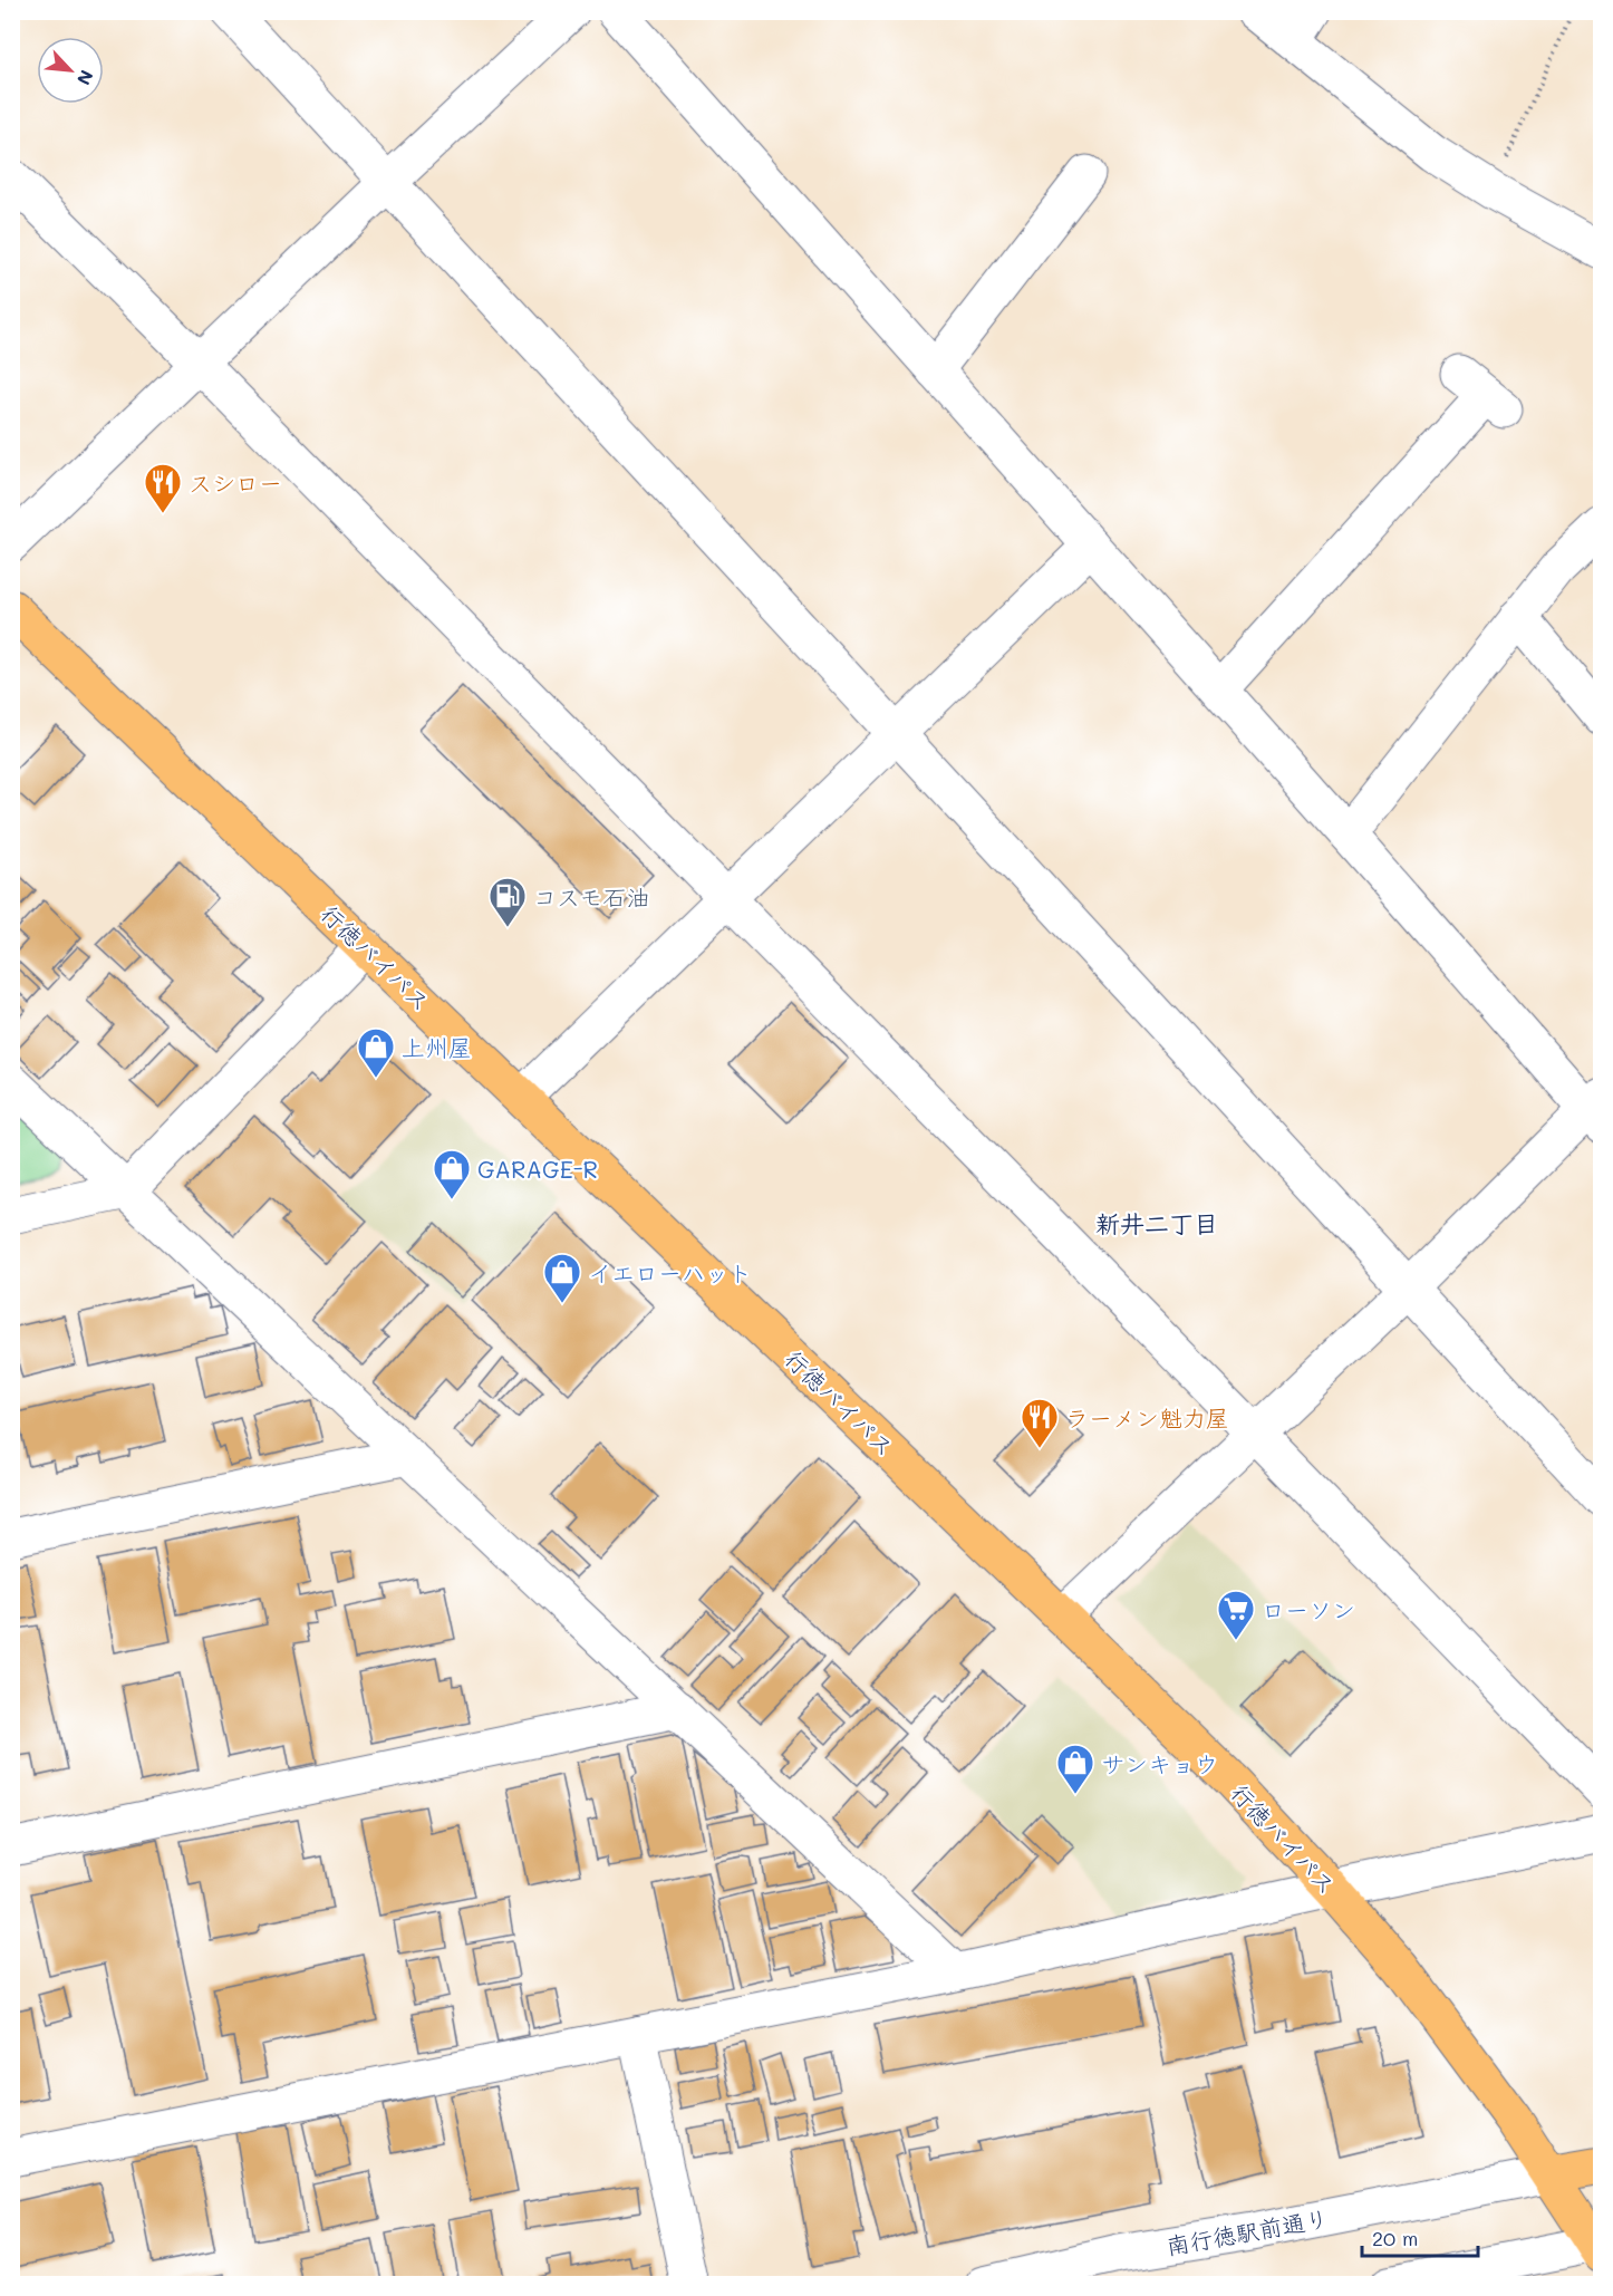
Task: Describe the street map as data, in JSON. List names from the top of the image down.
{
  "streets": {
    "main road": ["行徳バイパス"],
    "street": ["南行徳駅前通り"]
  },
  "crossings": [
    ["行徳バイパス", "南行徳駅前通り"]
  ],
  "districts": ["新井二丁目"],
  "places": {
    "restaurant": ["スシロー", "ラーメン魁力屋"],
    "fuel station": ["コスモ石油"],
    "shop": [
      "上州屋",
      "GARAGE-R",
      "イエローハット",
      "サンキョウ"
    ],
    "supermarket": ["ローソン"]
  },
  "scale_bar": "20 m",
  "north": "bottom right"
}
